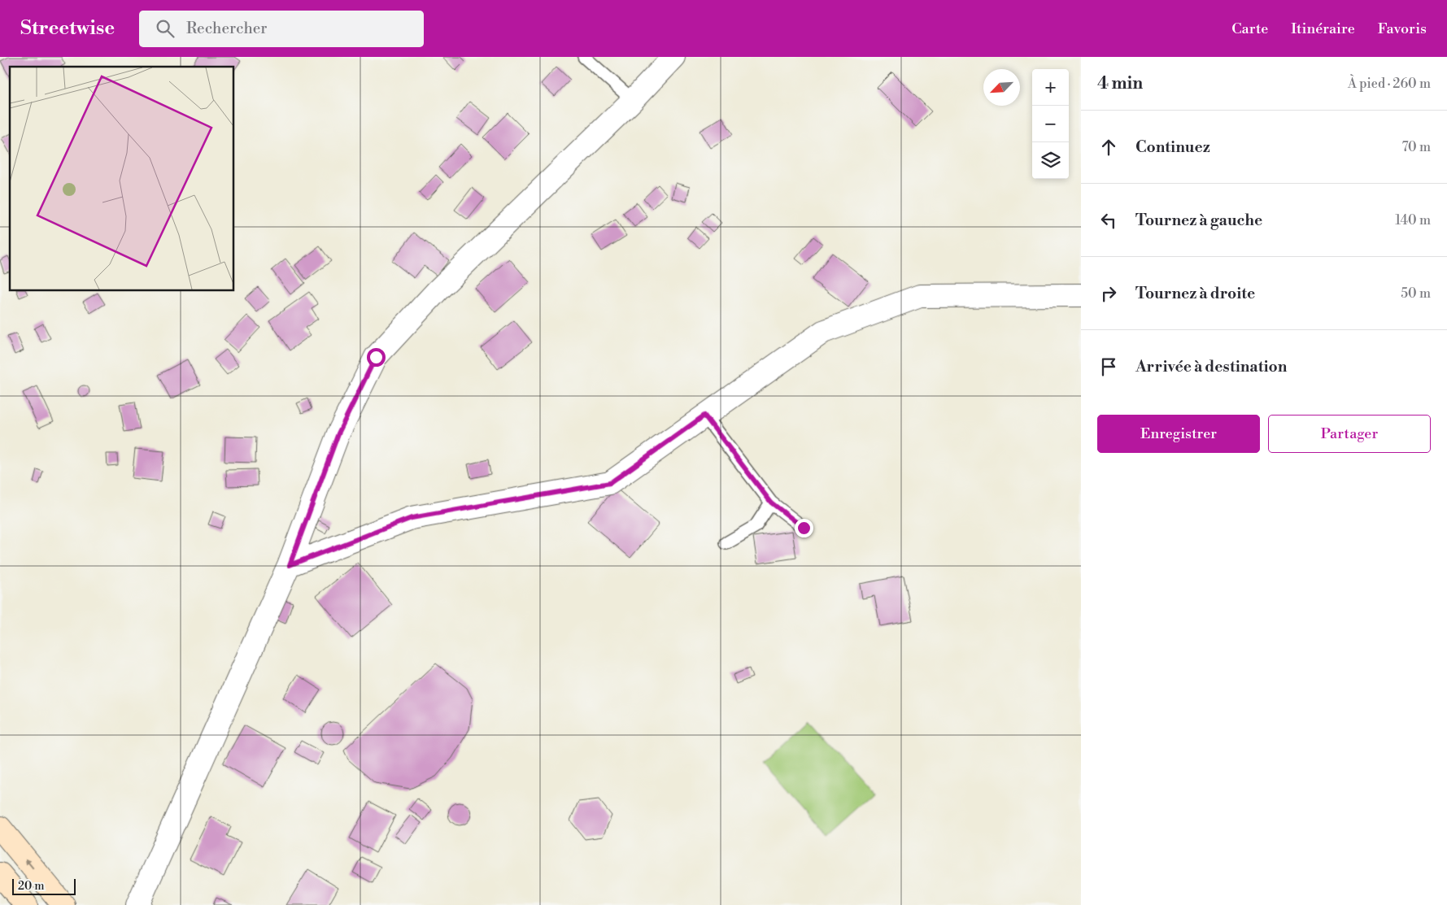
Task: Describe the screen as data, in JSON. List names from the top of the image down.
{
  "scale_bar": "20 m",
  "north": "bottom left",
  "page": {
    "header": "Streetwise",
    "search": "Rechercher",
    "nav": ["Carte", "Itinéraire", "Favoris"],
    "heading": ["4 min", "À pied · 260 m"],
    "map_buttons": ["+", "−"],
    "list": [
      ["Continuez", "70 m"],
      ["Tournez à gauche", "140 m"],
      ["Tournez à droite", "50 m"],
      "Arrivée à destination"
    ],
    "buttons": ["Enregistrer", "Partager"],
    "scale": "20 m"
  }
}
